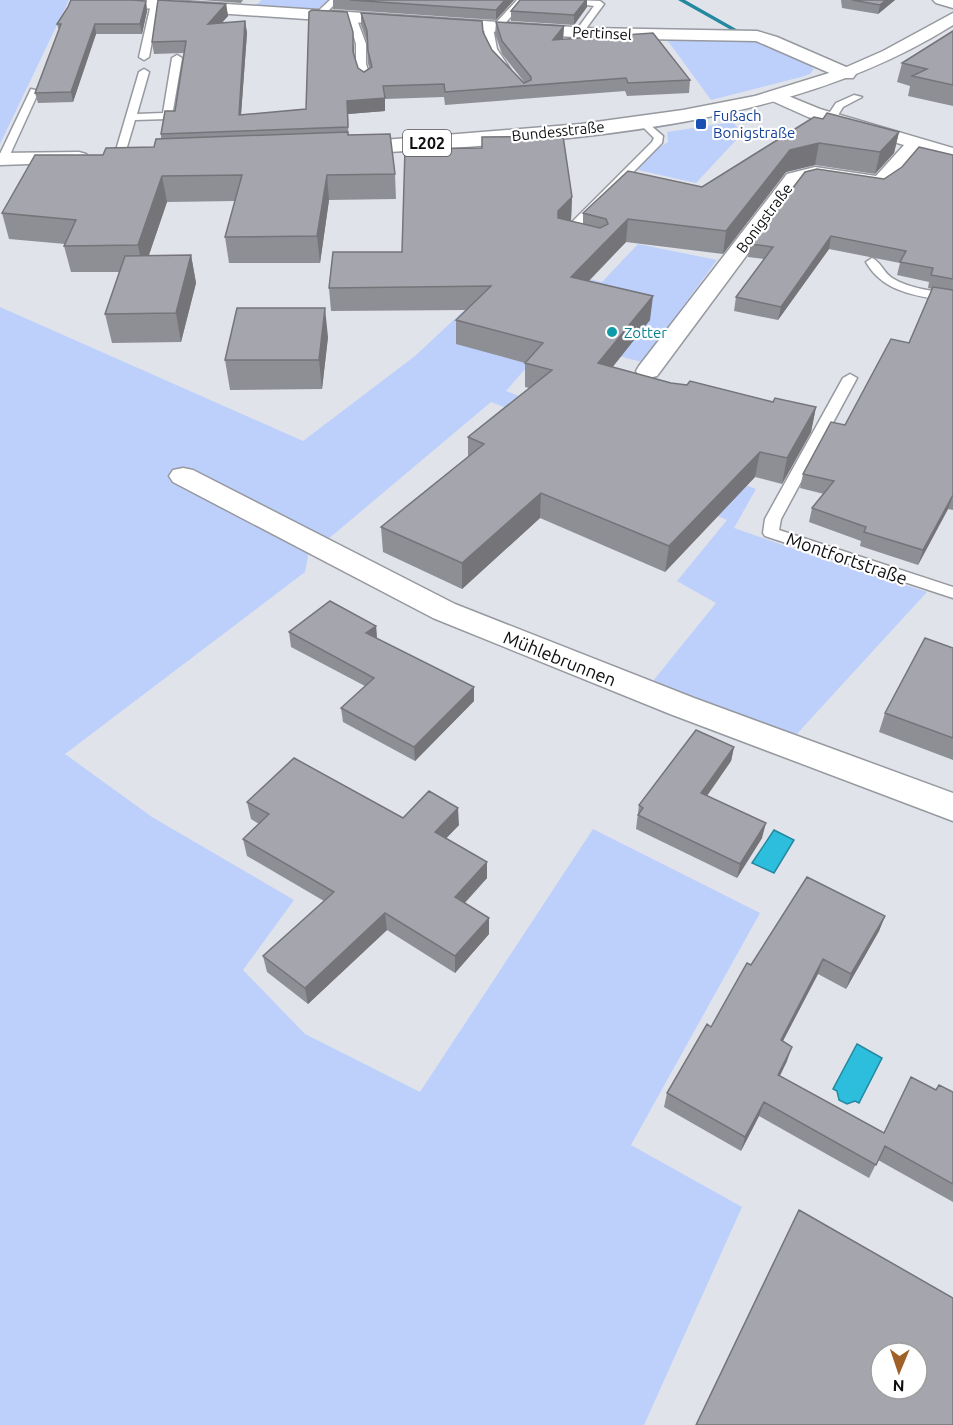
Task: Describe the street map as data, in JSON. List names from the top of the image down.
{
  "streets": {
    "street": [
      "Pertinsel",
      "Bundesstraße",
      "L202",
      "Bonigstraße",
      "Mühlebrunnen"
    ],
    "lane": ["Montfortstraße"]
  },
  "crossings": [
    ["Pertinsel", "Bundesstraße"]
  ],
  "places": {
    "transit": ["Fußach Bonigstraße"],
    "other": ["Zotter"]
  },
  "north": "bottom"
}
